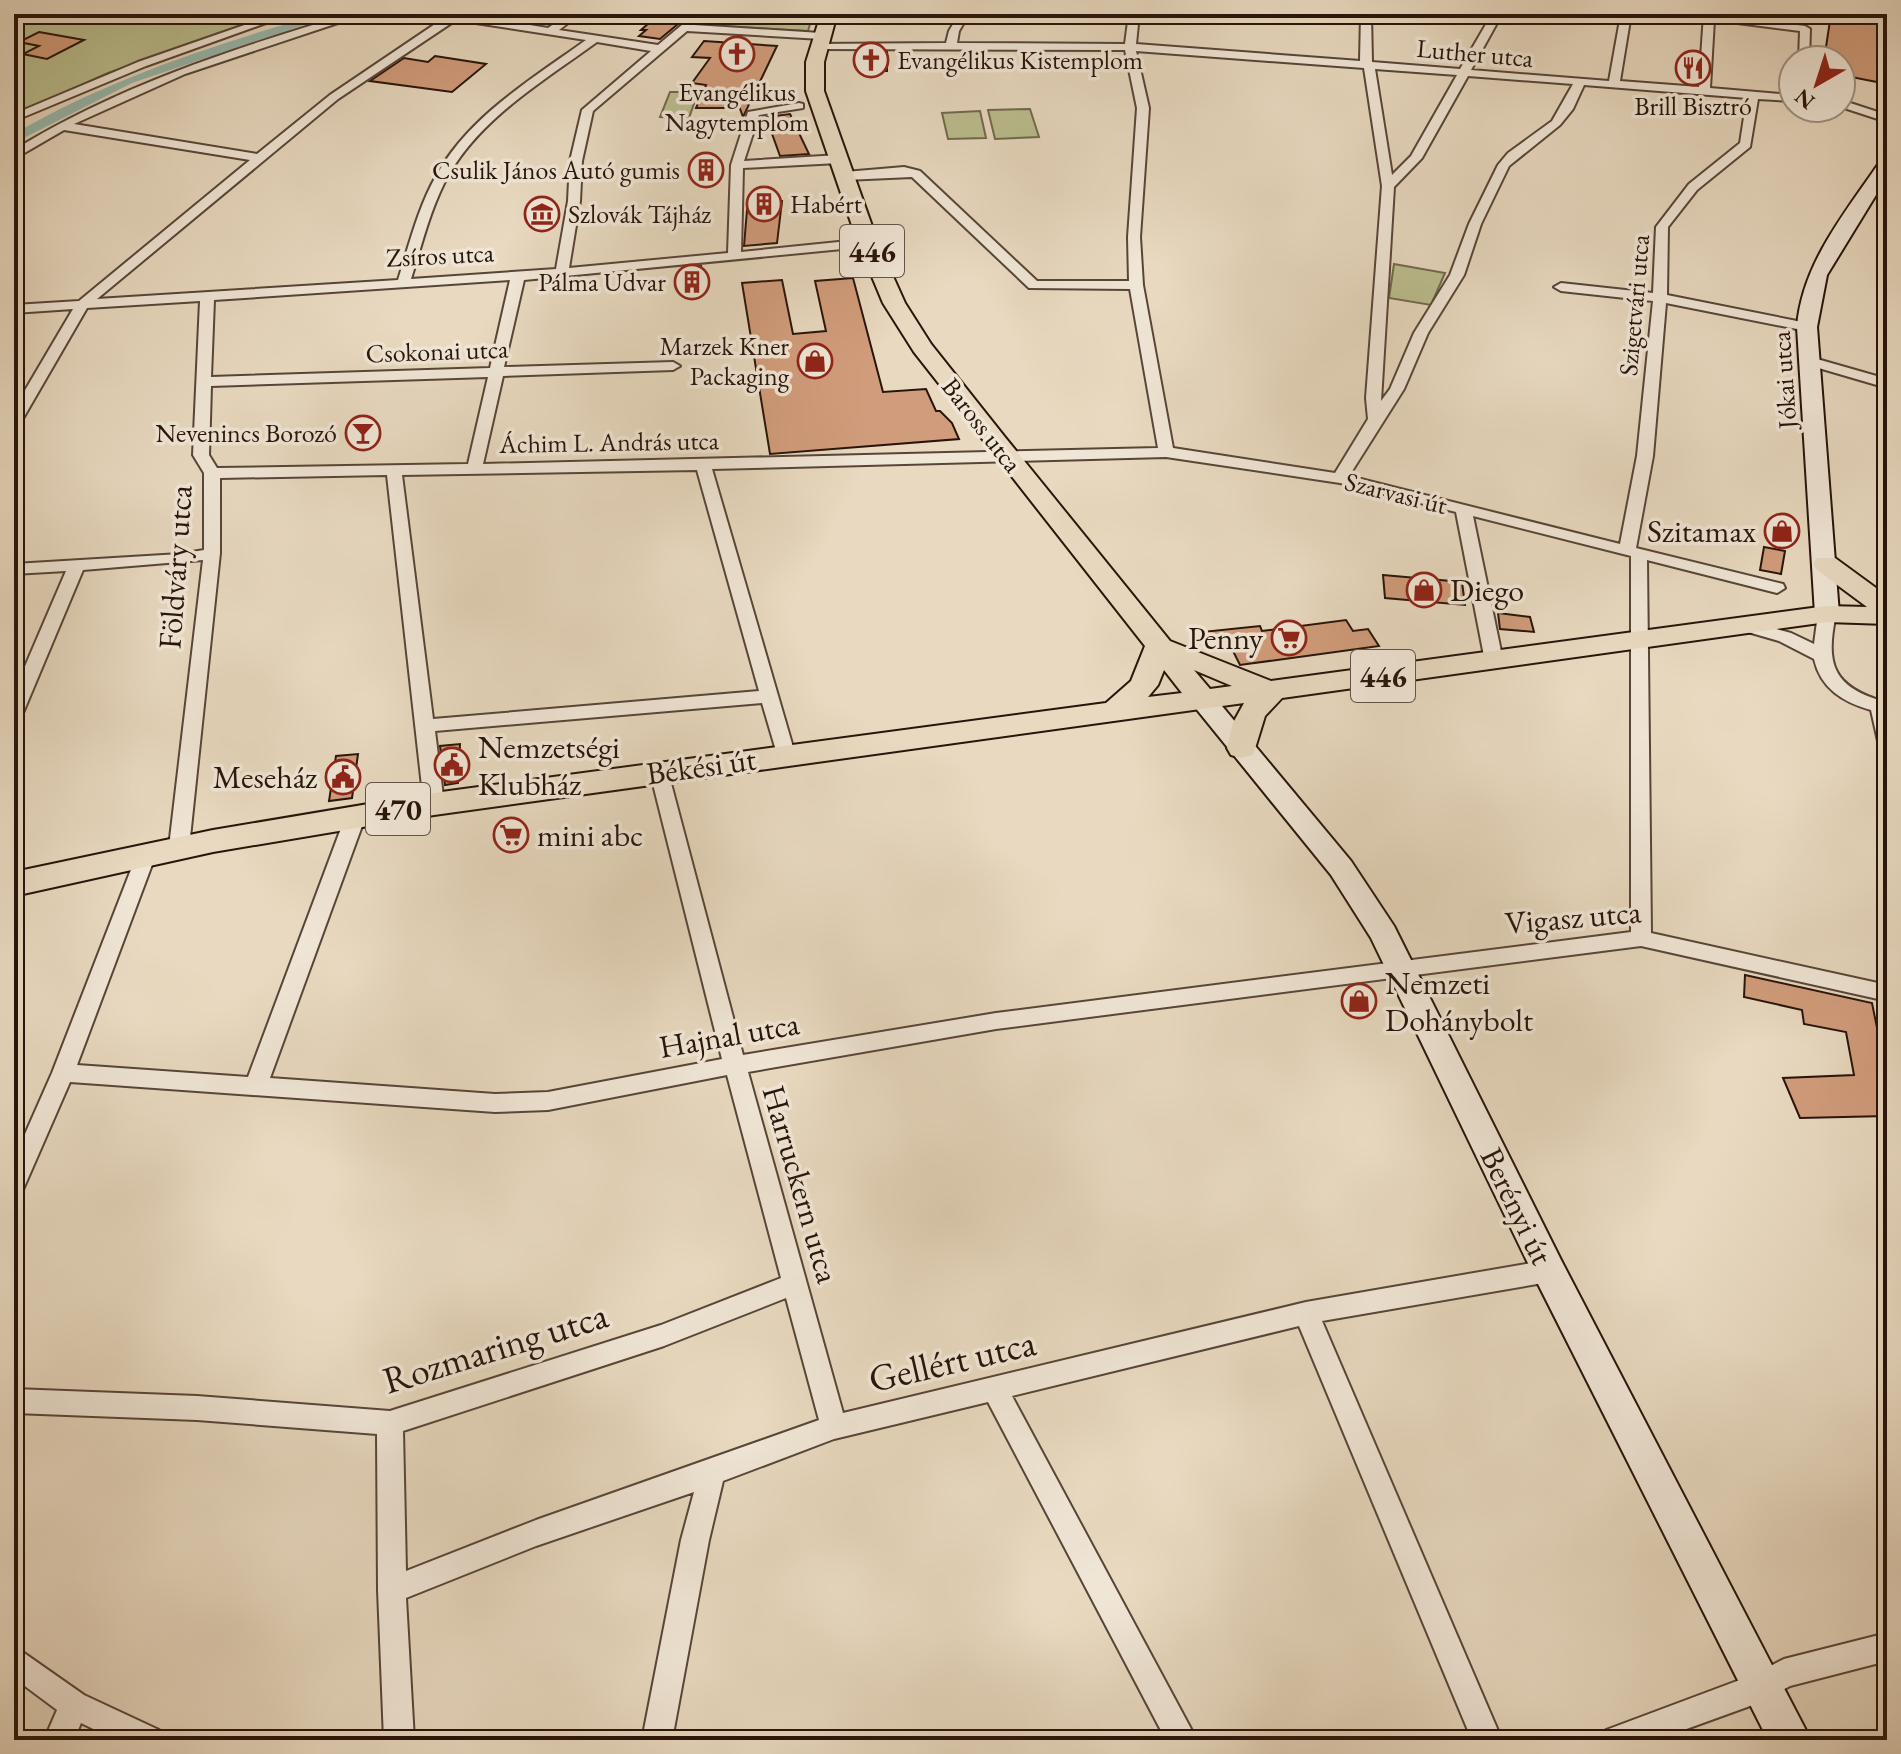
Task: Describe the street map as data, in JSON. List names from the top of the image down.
{
  "streets": {
    "main road": [
      "446",
      "Jókai utca",
      "Baross utca",
      "Békési út",
      "470",
      "Berényi út"
    ],
    "street": [
      "Luther utca",
      "Zsíros utca",
      "Szigetvári utca",
      "Csokonai utca",
      "Áchim L. András utca",
      "Szarvasi út",
      "Földváry utca",
      "Vigasz utca",
      "Hajnal utca",
      "Harruckern utca",
      "Rozmaring utca",
      "Gellért utca"
    ]
  },
  "crossings": [
    ["Luther utca", "446"],
    ["Luther utca", "Szigetvári utca"],
    ["Luther utca", "Baross utca"],
    ["446", "Szigetvári utca"],
    ["446", "Jókai utca"],
    ["446", "Baross utca"],
    ["446", "Békési út"],
    ["446", "Berényi út"],
    ["Zsíros utca", "Baross utca"],
    ["Zsíros utca", "Földváry utca"],
    ["Szigetvári utca", "Szarvasi út"],
    ["Szigetvári utca", "Vigasz utca"],
    ["Csokonai utca", "Földváry utca"],
    ["Baross utca", "Áchim L. András utca"],
    ["Baross utca", "Szarvasi út"],
    ["Baross utca", "Békési út"],
    ["Baross utca", "Berényi út"],
    ["Áchim L. András utca", "Szarvasi út"],
    ["Áchim L. András utca", "Földváry utca"],
    ["Földváry utca", "Békési út"],
    ["Békési út", "Harruckern utca"],
    ["Békési út", "Berényi út"],
    ["Vigasz utca", "Hajnal utca"],
    ["Vigasz utca", "Berényi út"],
    ["Hajnal utca", "Harruckern utca"],
    ["Hajnal utca", "Berényi út"],
    ["Harruckern utca", "Rozmaring utca"],
    ["Harruckern utca", "Gellért utca"],
    ["Berényi út", "Gellért utca"]
  ],
  "places": {
    "church": ["Evangélikus Nagytemplom", "Evangélikus Kistemplom"],
    "restaurant": ["Brill Bisztró"],
    "building": ["Csulik János Autó gumis", "Habért", "Pálma Udvar"],
    "museum": ["Szlovák Tájház"],
    "shop": [
      "Marzek Kner Packaging",
      "Szitamax",
      "Diego",
      "Nemzeti Dohánybolt"
    ],
    "bar": ["Nevenincs Borozó"],
    "supermarket": ["Penny", "mini abc"],
    "public building": ["Nemzetségi Klubház", "Meseház"]
  },
  "north": "bottom left"
}
